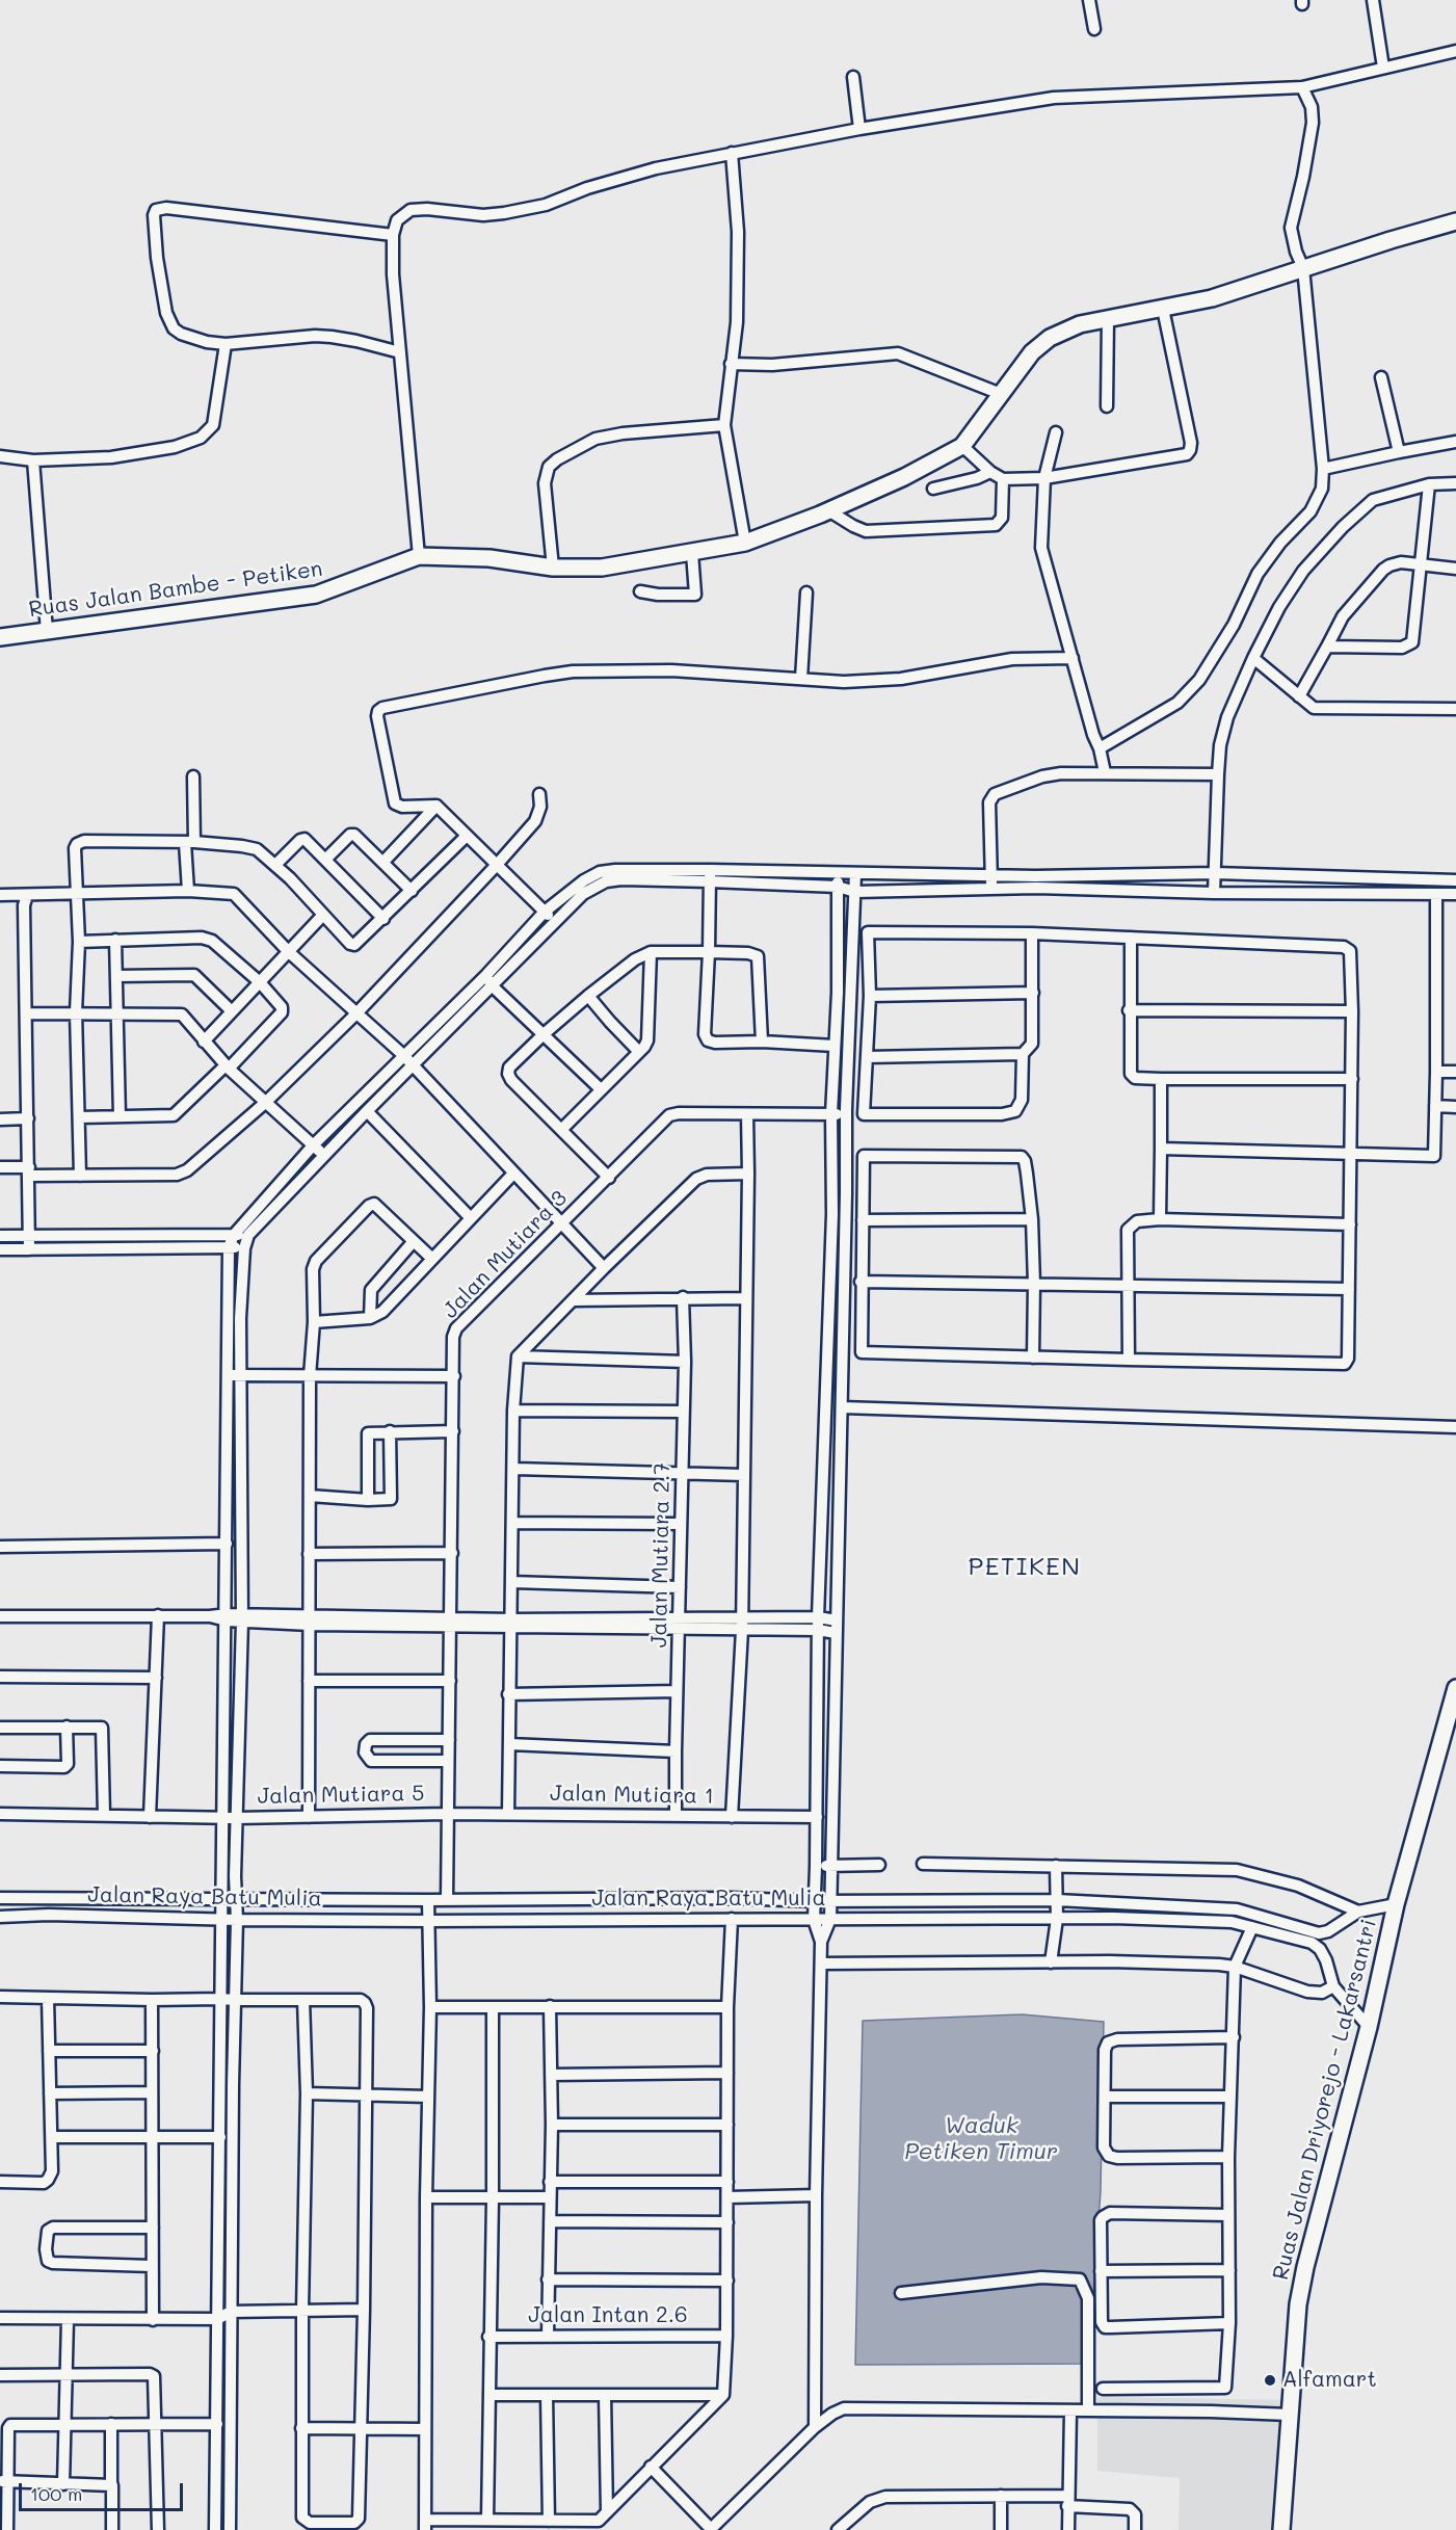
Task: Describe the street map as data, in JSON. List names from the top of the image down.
{
  "streets": {
    "main road": ["Ruas Jalan Bambe - Petiken", "Ruas Jalan Driyorejo - Lakarsantri"],
    "street": [
      "Jalan Mutiara 3",
      "Jalan Mutiara 2.7",
      "Jalan Mutiara 5",
      "Jalan Mutiara 1",
      "Jalan Raya Batu Mulia",
      "Jalan Intan 2.6"
    ]
  },
  "crossings": [
    ["Jalan Mutiara 3", "Jalan Mutiara 5"],
    ["Jalan Mutiara 3", "Jalan Mutiara 1"],
    ["Jalan Mutiara 2.7", "Jalan Mutiara 1"],
    ["Jalan Mutiara 5", "Jalan Mutiara 1"],
    ["Jalan Raya Batu Mulia", "Ruas Jalan Driyorejo - Lakarsantri"]
  ],
  "districts": ["PETIKEN"],
  "water": ["Waduk Petiken Timur"],
  "places": ["Alfamart"],
  "scale_bar": "100 m"
}
